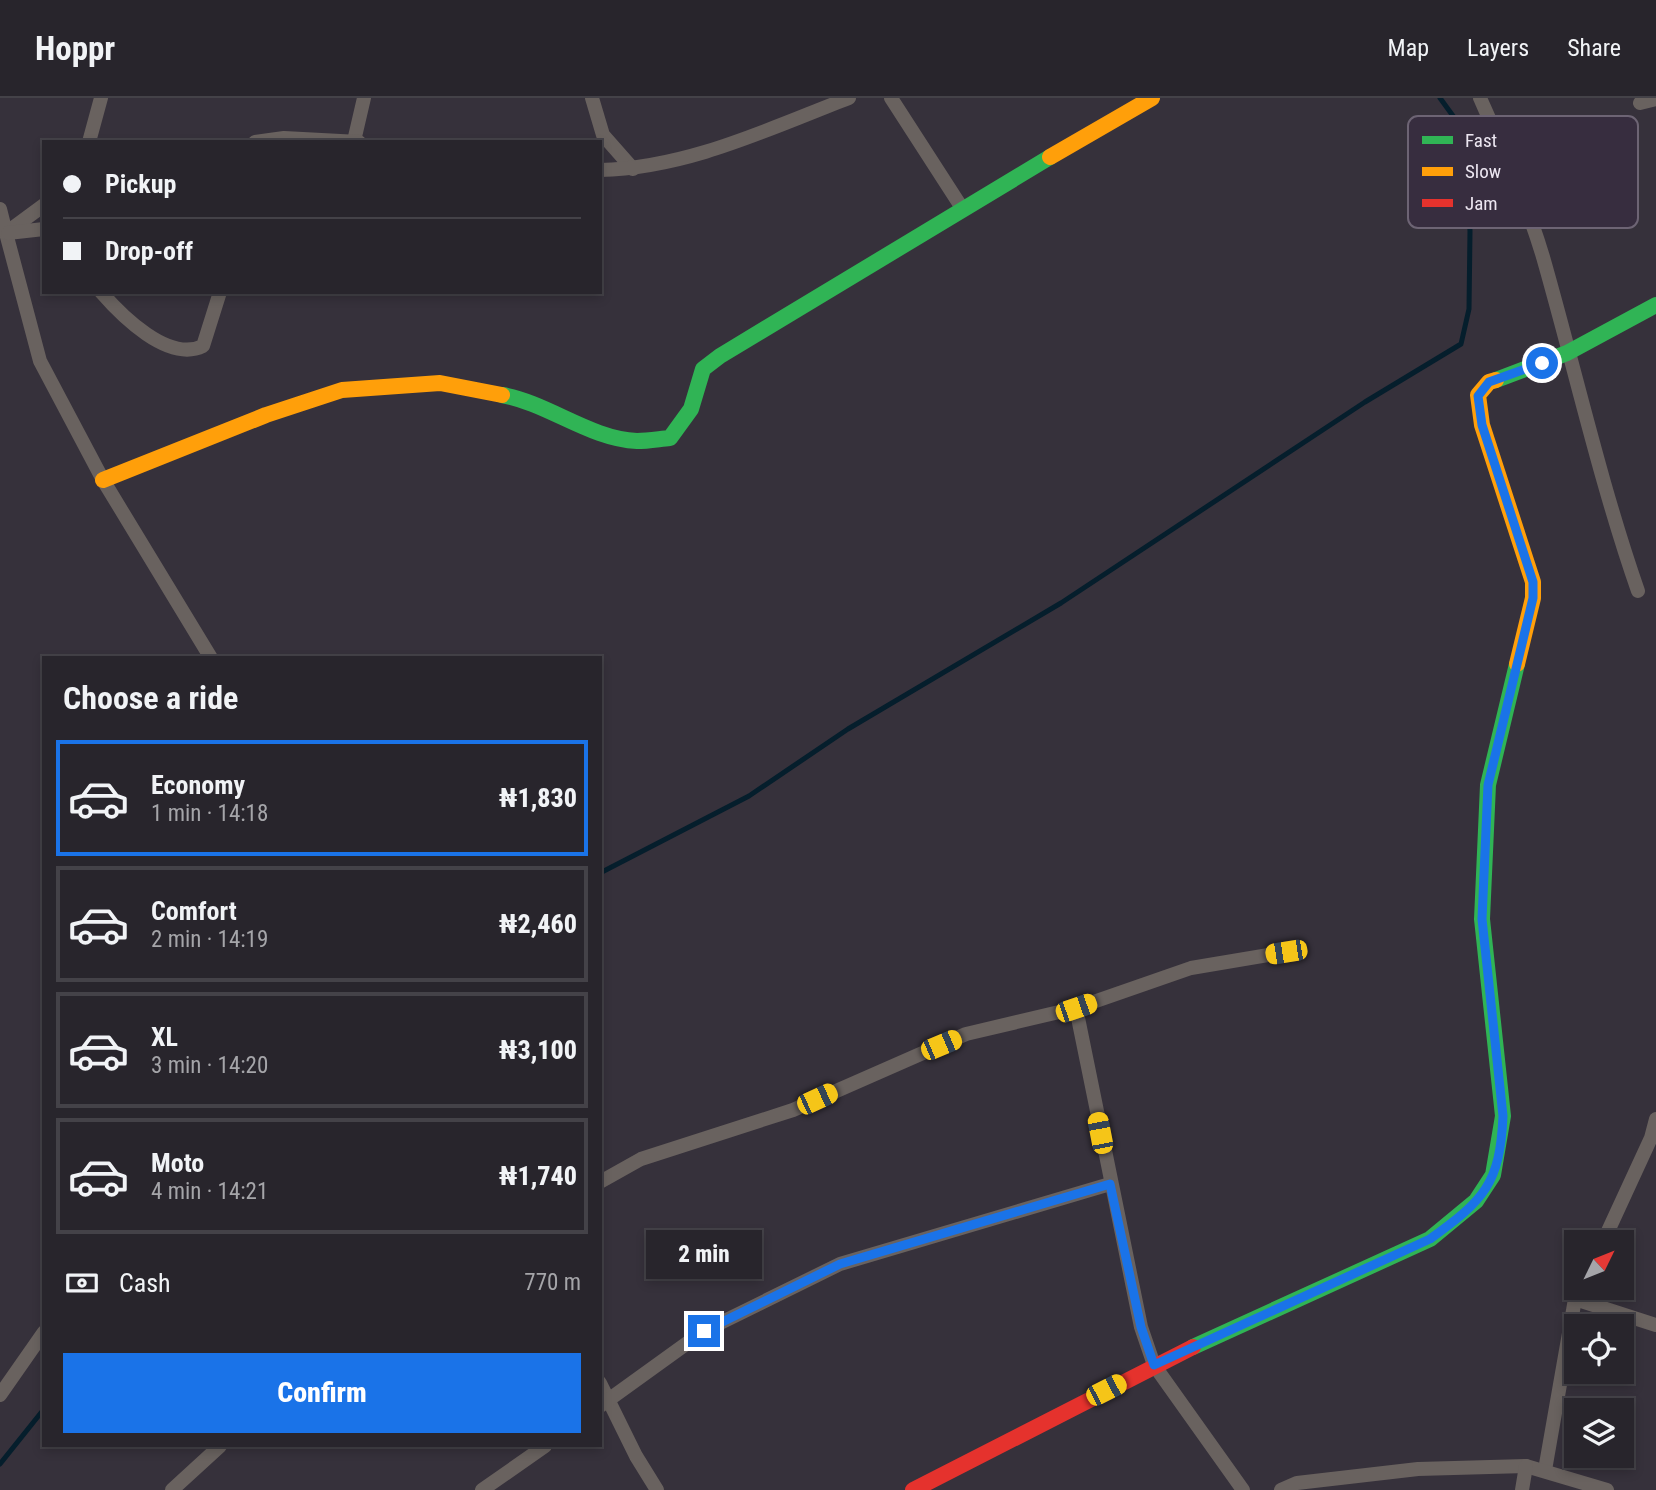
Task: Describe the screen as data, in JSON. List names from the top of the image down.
{
  "legend": ["Fast", "Slow", "Jam"],
  "north": "top right",
  "page": {
    "header": "Hoppr",
    "nav": ["Map", "Layers", "Share"],
    "banner": ["Pickup", "Drop-off"],
    "heading": "Choose a ride",
    "list": [
      {
        "name": "Economy",
        "note": "1 min · 14:18",
        "value": "₦1,830"
      },
      {
        "name": "Comfort",
        "note": "2 min · 14:19",
        "value": "₦2,460"
      },
      {
        "name": "XL",
        "note": "3 min · 14:20",
        "value": "₦3,100"
      },
      {
        "name": "Moto",
        "note": "4 min · 14:21",
        "value": "₦1,740"
      }
    ],
    "bubble": "2 min",
    "pay": ["Cash", "770 m"],
    "buttons": "Confirm"
  }
}
